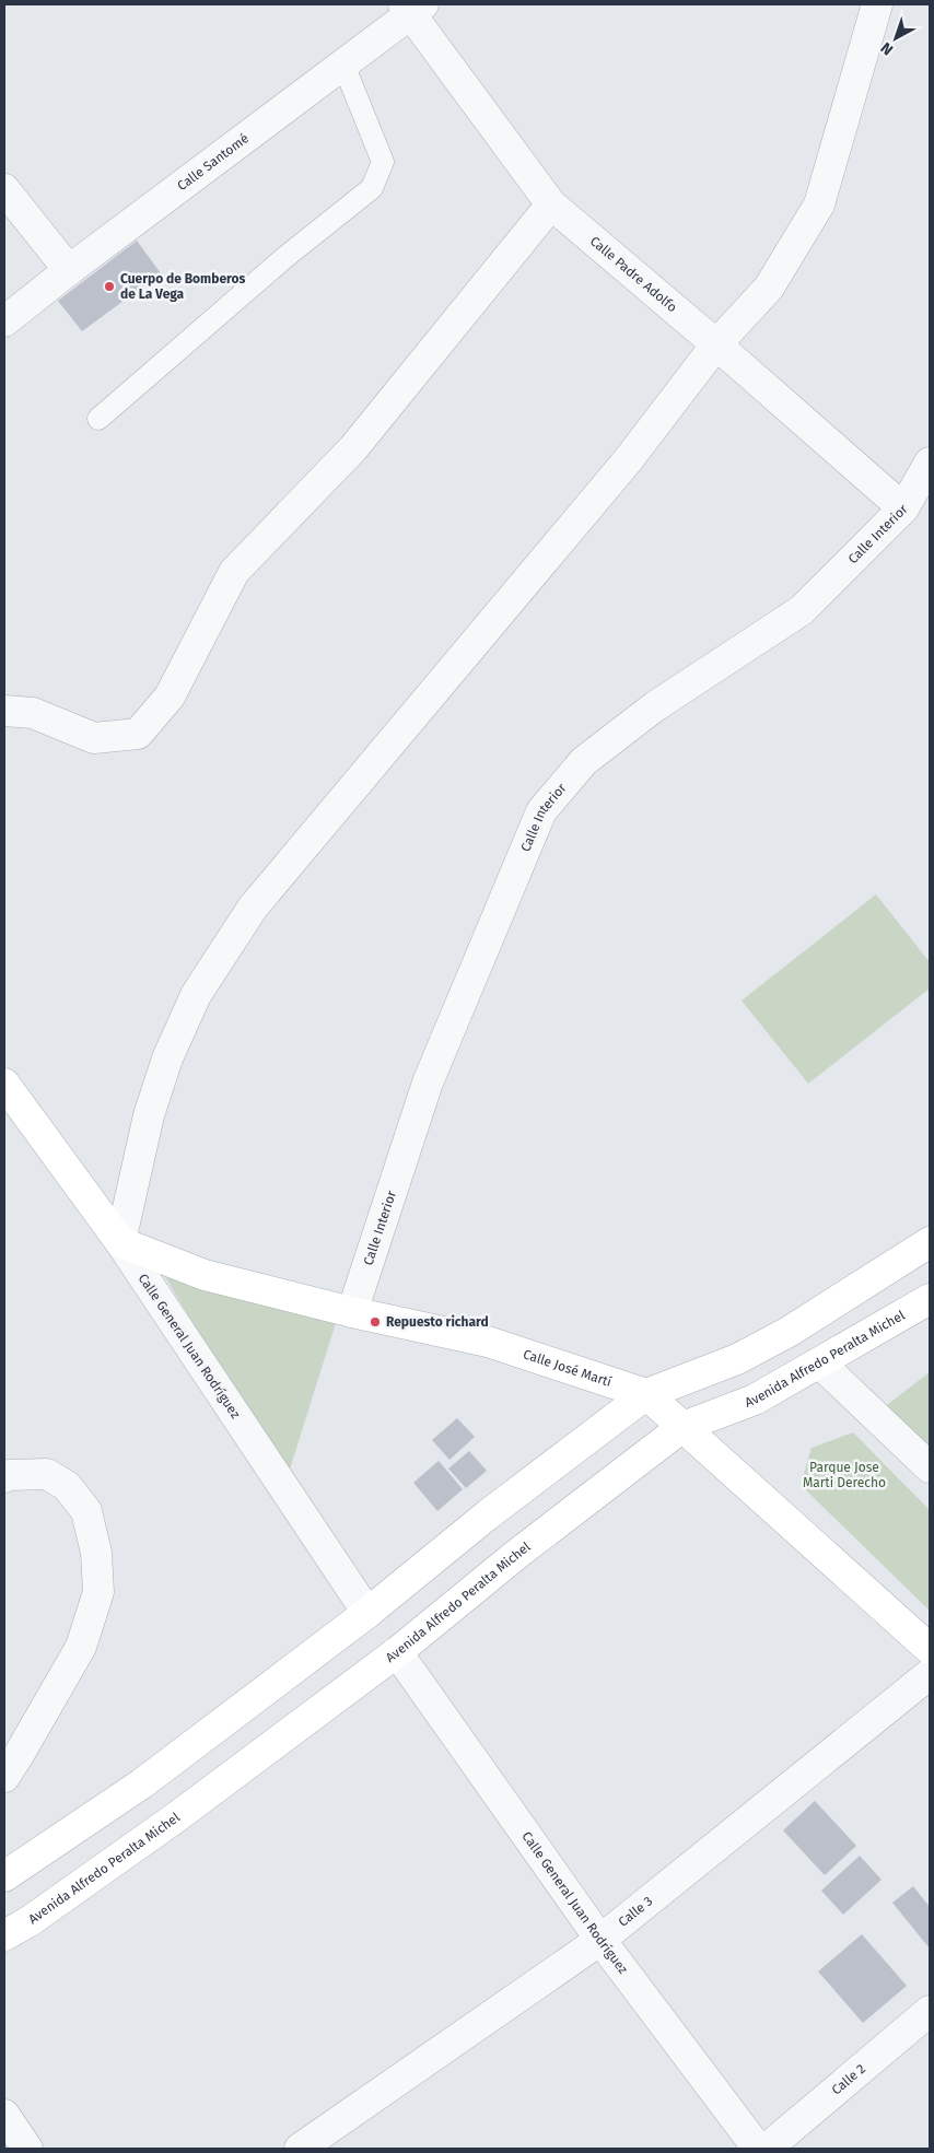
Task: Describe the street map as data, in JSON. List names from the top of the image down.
{
  "streets": {
    "main road": ["Calle General Juan Rodríguez", "Avenida Alfredo Peralta Michel", "Calle José Martí"],
    "street": [
      "Calle Santomé",
      "Calle Padre Adolfo",
      "Calle Interior",
      "Calle 3",
      "Calle 2"
    ]
  },
  "crossings": [
    ["Calle Santomé", "Calle Padre Adolfo"],
    ["Calle Padre Adolfo", "Calle Interior"],
    ["Calle Interior", "Calle José Martí"],
    ["Calle General Juan Rodríguez", "Avenida Alfredo Peralta Michel"],
    ["Calle General Juan Rodríguez", "Calle José Martí"],
    ["Calle General Juan Rodríguez", "Calle 3"],
    ["Avenida Alfredo Peralta Michel", "Calle José Martí"]
  ],
  "parks": ["Parque Jose Marti Derecho"],
  "places": ["Cuerpo de Bomberos de La Vega", "Repuesto richard"],
  "north": "bottom left"
}
